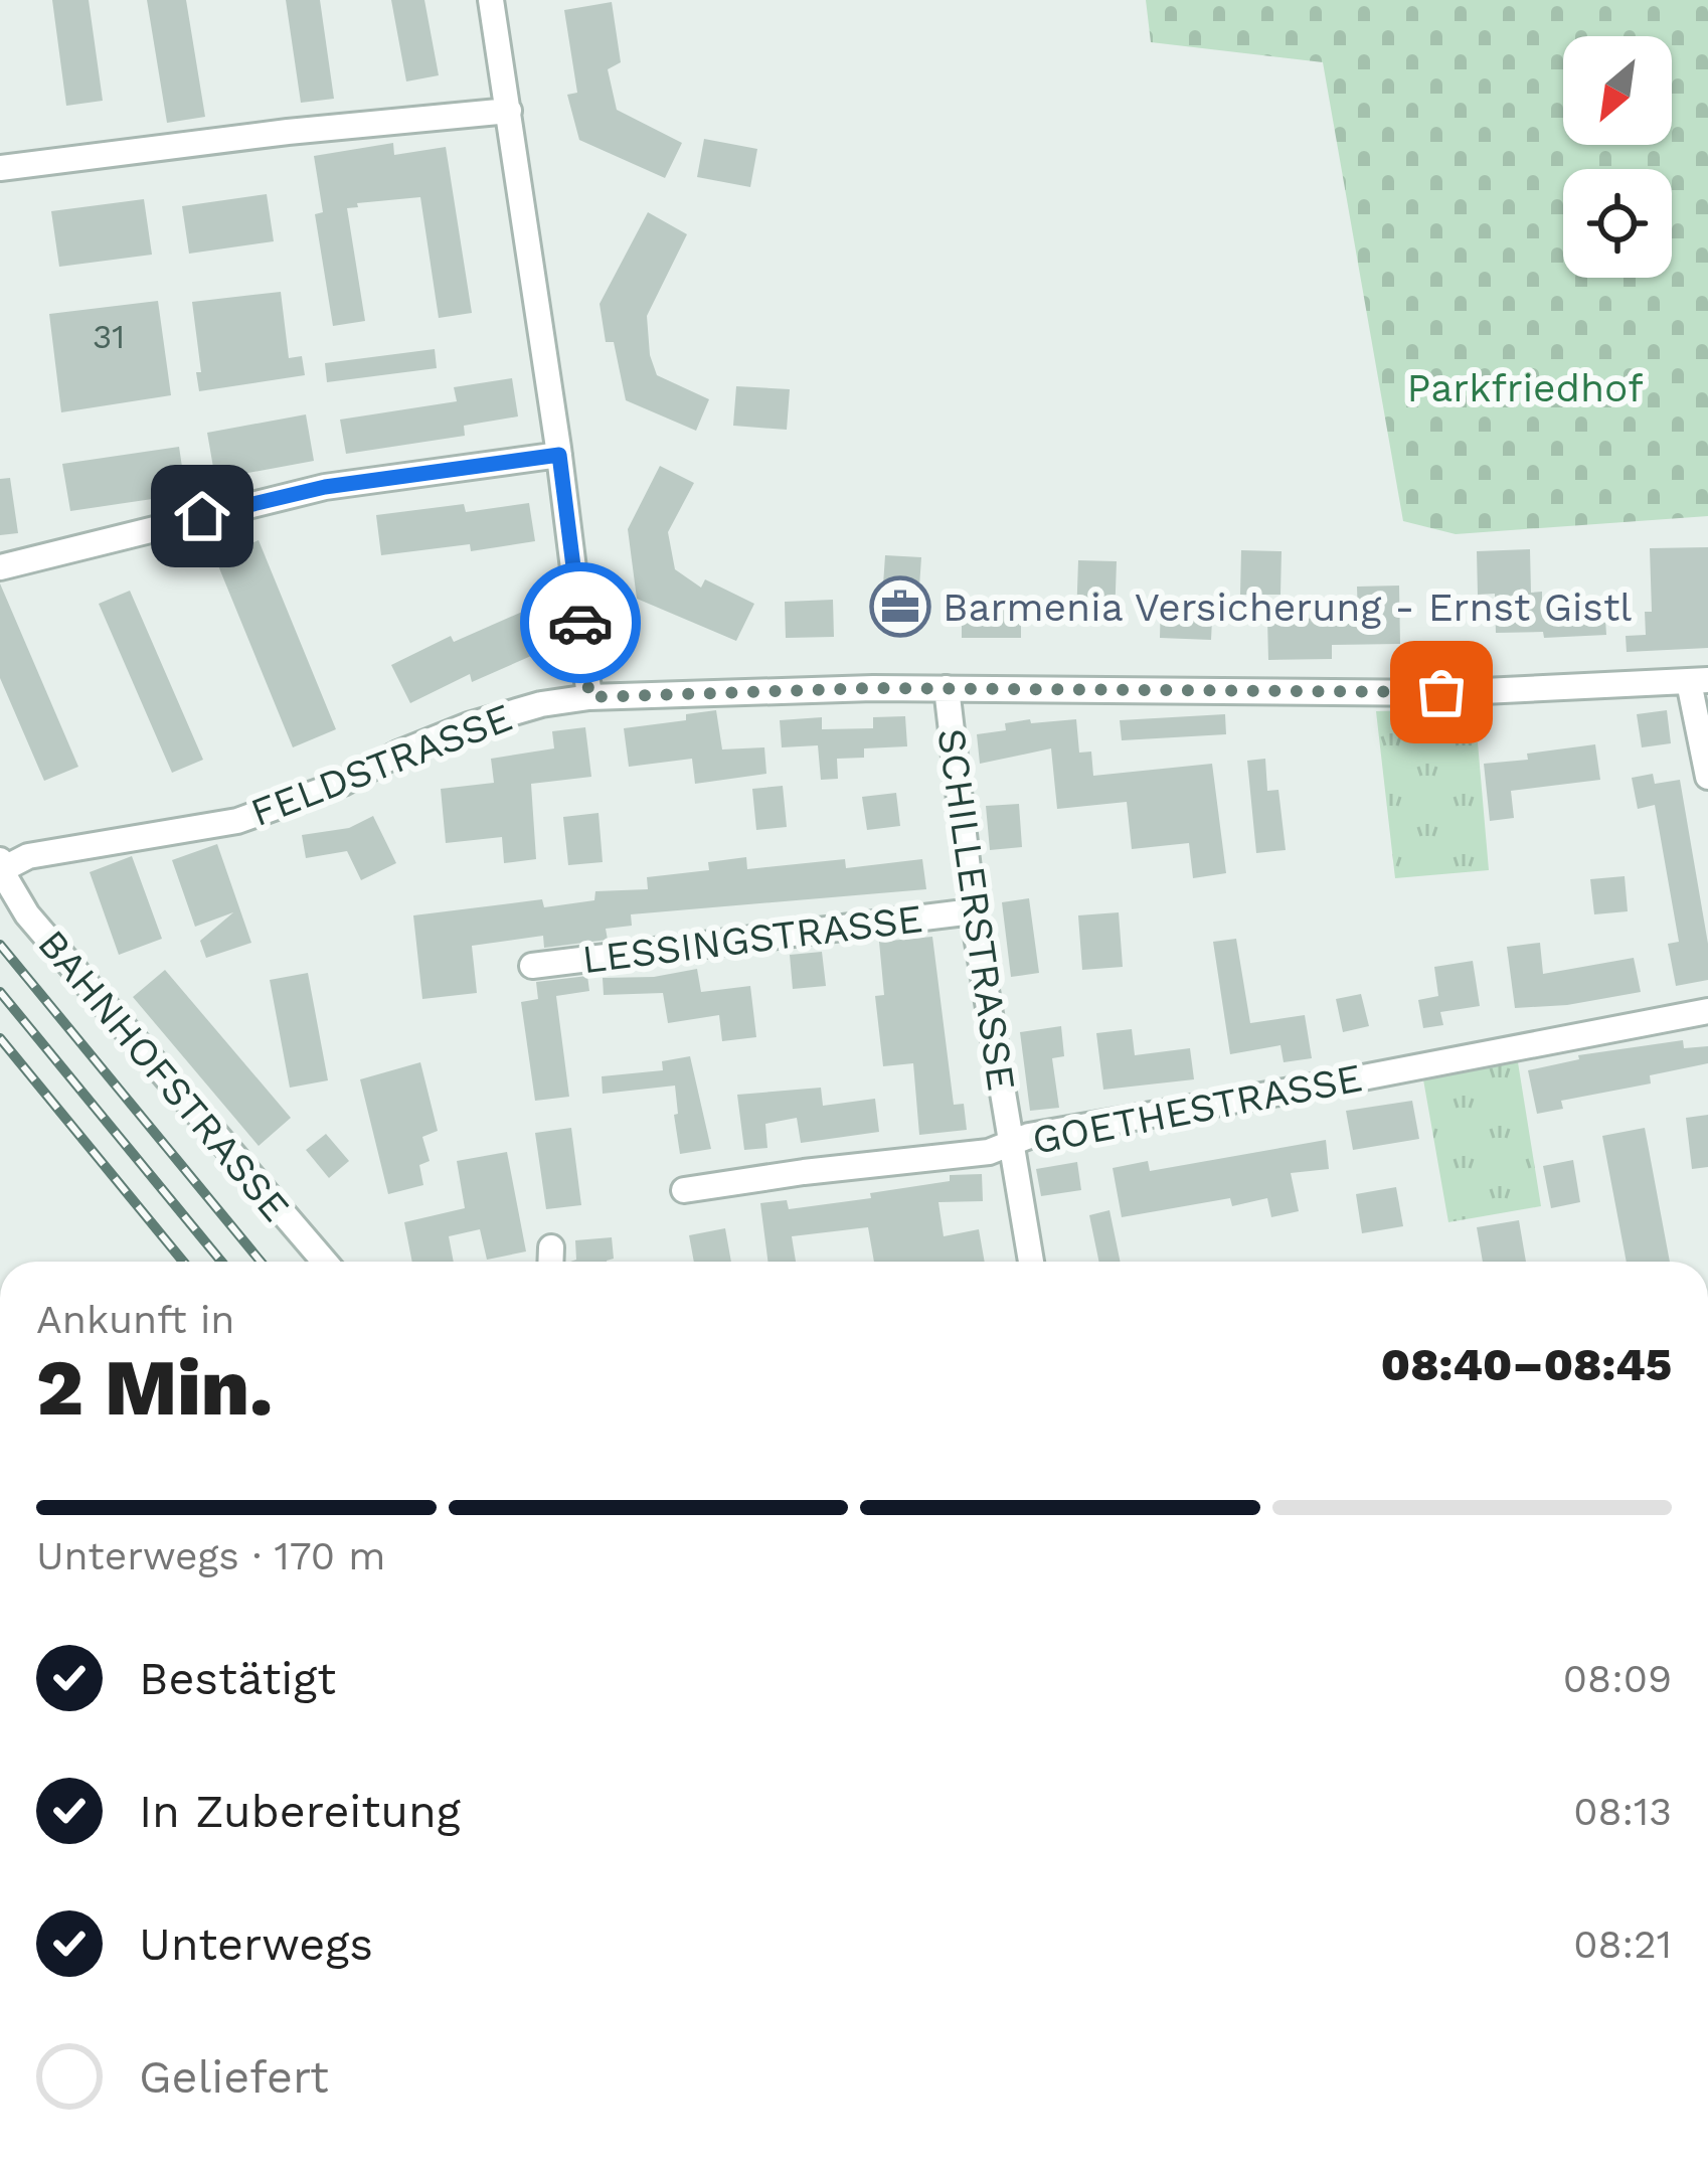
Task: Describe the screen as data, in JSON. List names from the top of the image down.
{
  "streets": {
    "street": [
      "FELDSTRASSE",
      "SCHILLERSTRASSE",
      "LESSINGSTRASSE",
      "BAHNHOFSTRASSE",
      "GOETHESTRASSE"
    ]
  },
  "crossings": [
    ["FELDSTRASSE", "SCHILLERSTRASSE"],
    ["FELDSTRASSE", "BAHNHOFSTRASSE"],
    ["SCHILLERSTRASSE", "LESSINGSTRASSE"],
    ["SCHILLERSTRASSE", "GOETHESTRASSE"]
  ],
  "parks": ["Parkfriedhof"],
  "places": {
    "office": ["Barmenia Versicherung - Ernst Gistl"]
  },
  "house_numbers": ["31"],
  "north": "bottom left",
  "page": {
    "heading": ["2 Min.", "Ankunft in", "08:40–08:45"],
    "bar": "Unterwegs · 170 m",
    "list": [
      ["Bestätigt", "08:09"],
      ["In Zubereitung", "08:13"],
      ["Unterwegs", "08:21"],
      "Geliefert"
    ]
  }
}
